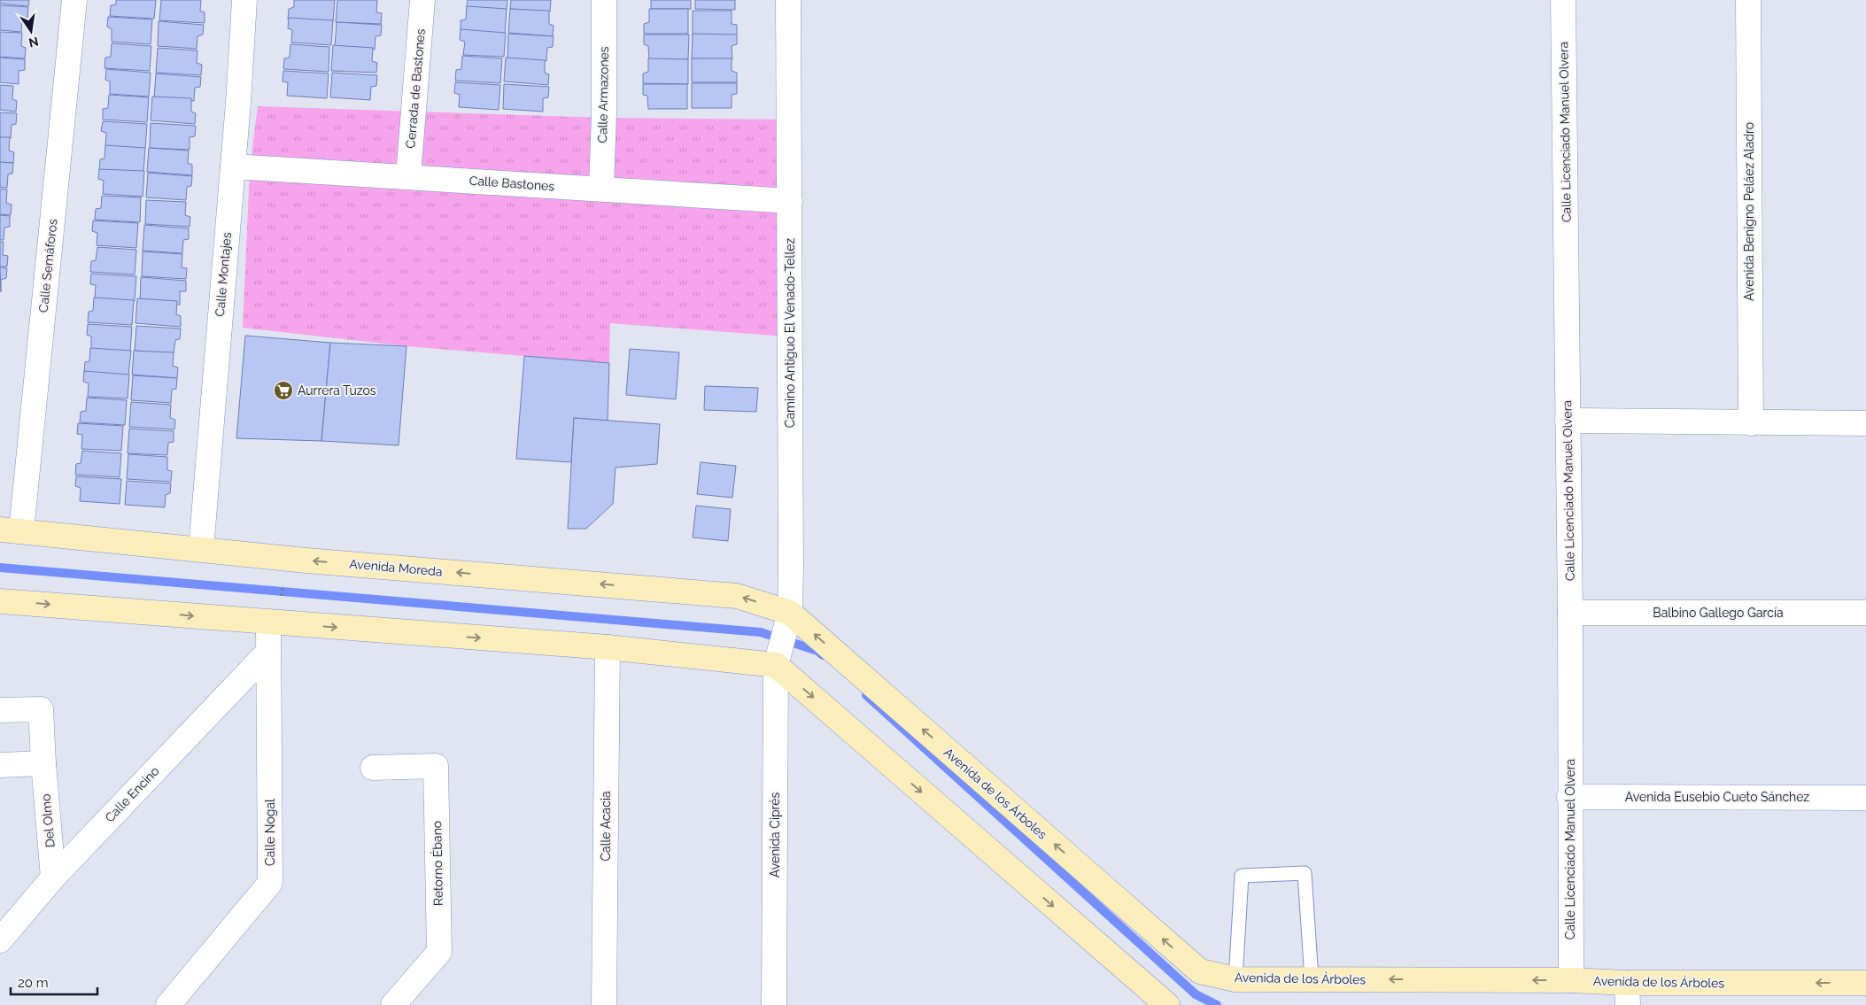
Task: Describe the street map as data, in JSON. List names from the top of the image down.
{
  "streets": {
    "main road": ["Avenida Moreda", "Avenida de los Árboles"],
    "street": [
      "Cerrada de Bastones",
      "Calle Armazones",
      "Calle Licenciado Manuel Olvera",
      "Calle Bastones",
      "Avenida Benigno Peláez Aladro",
      "Calle Semáforos",
      "Calle Montajes",
      "Camino Antiguo El Venado-Tellez",
      "Balbino Gallego García",
      "Calle Encino",
      "Avenida Eusebio Cueto Sánchez",
      "Del Olmo",
      "Calle Acacia",
      "Calle Nogal",
      "Avenida Ciprés",
      "Retorno Ébano"
    ]
  },
  "crossings": [
    ["Cerrada de Bastones", "Calle Bastones"],
    ["Calle Armazones", "Calle Bastones"],
    ["Calle Licenciado Manuel Olvera", "Balbino Gallego García"],
    ["Calle Licenciado Manuel Olvera", "Avenida de los Árboles"],
    ["Calle Licenciado Manuel Olvera", "Avenida Eusebio Cueto Sánchez"],
    ["Calle Bastones", "Calle Montajes"],
    ["Calle Bastones", "Camino Antiguo El Venado-Tellez"],
    ["Calle Semáforos", "Avenida Moreda"],
    ["Calle Montajes", "Avenida Moreda"],
    ["Camino Antiguo El Venado-Tellez", "Avenida Moreda"],
    ["Camino Antiguo El Venado-Tellez", "Avenida de los Árboles"],
    ["Camino Antiguo El Venado-Tellez", "Avenida Ciprés"],
    ["Avenida Moreda", "Avenida de los Árboles"],
    ["Calle Encino", "Del Olmo"],
    ["Calle Encino", "Calle Nogal"]
  ],
  "places": {
    "supermarket": ["Aurrera Tuzos"]
  },
  "scale_bar": "20 m",
  "north": "bottom"
}
